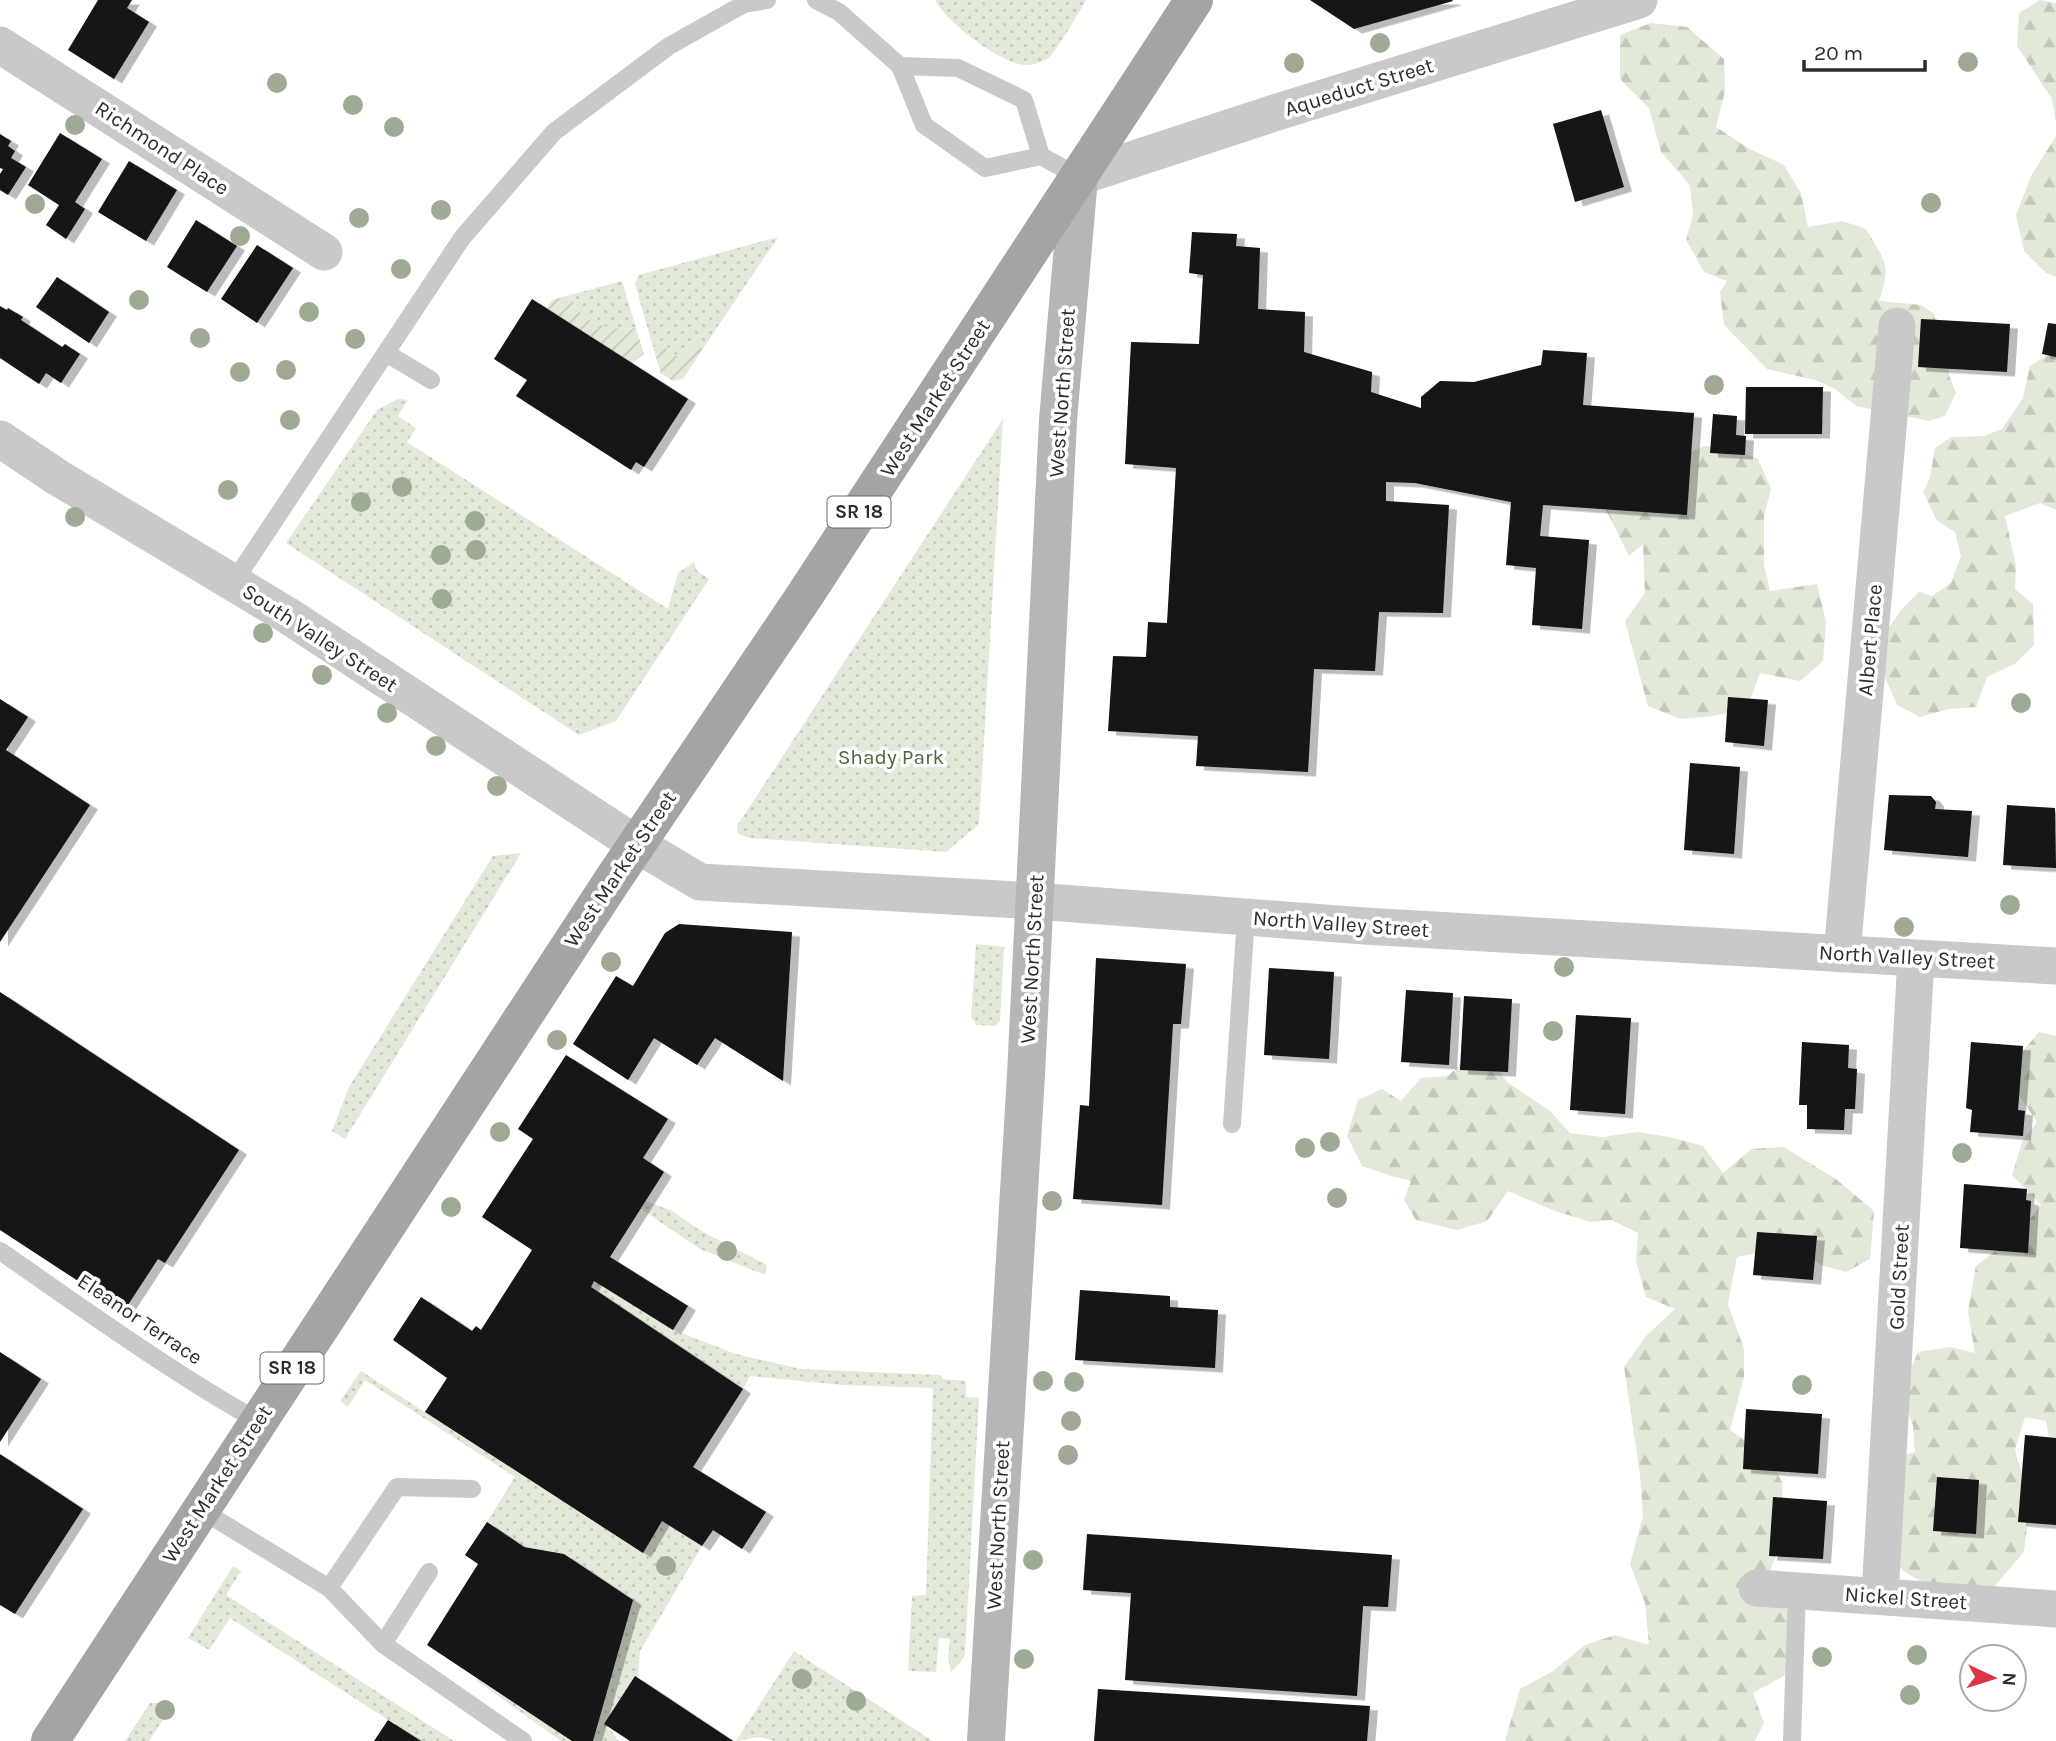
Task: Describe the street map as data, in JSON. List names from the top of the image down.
{
  "streets": {
    "main road": ["West Market Street", "SR 18"],
    "street": [
      "Aqueduct Street",
      "Richmond Place",
      "West North Street",
      "South Valley Street",
      "Albert Place",
      "North Valley Street",
      "Gold Street",
      "Nickel Street"
    ],
    "lane": ["Eleanor Terrace"]
  },
  "crossings": [
    ["Aqueduct Street", "West North Street"],
    ["Aqueduct Street", "West Market Street"],
    ["West North Street", "West Market Street"],
    ["West North Street", "North Valley Street"],
    ["West Market Street", "South Valley Street"],
    ["West Market Street", "North Valley Street"],
    ["West Market Street", "Eleanor Terrace"],
    ["South Valley Street", "North Valley Street"],
    ["Albert Place", "North Valley Street"],
    ["North Valley Street", "Gold Street"],
    ["Gold Street", "Nickel Street"]
  ],
  "parks": ["Shady Park"],
  "scale_bar": "20 m",
  "north": "right"
}
